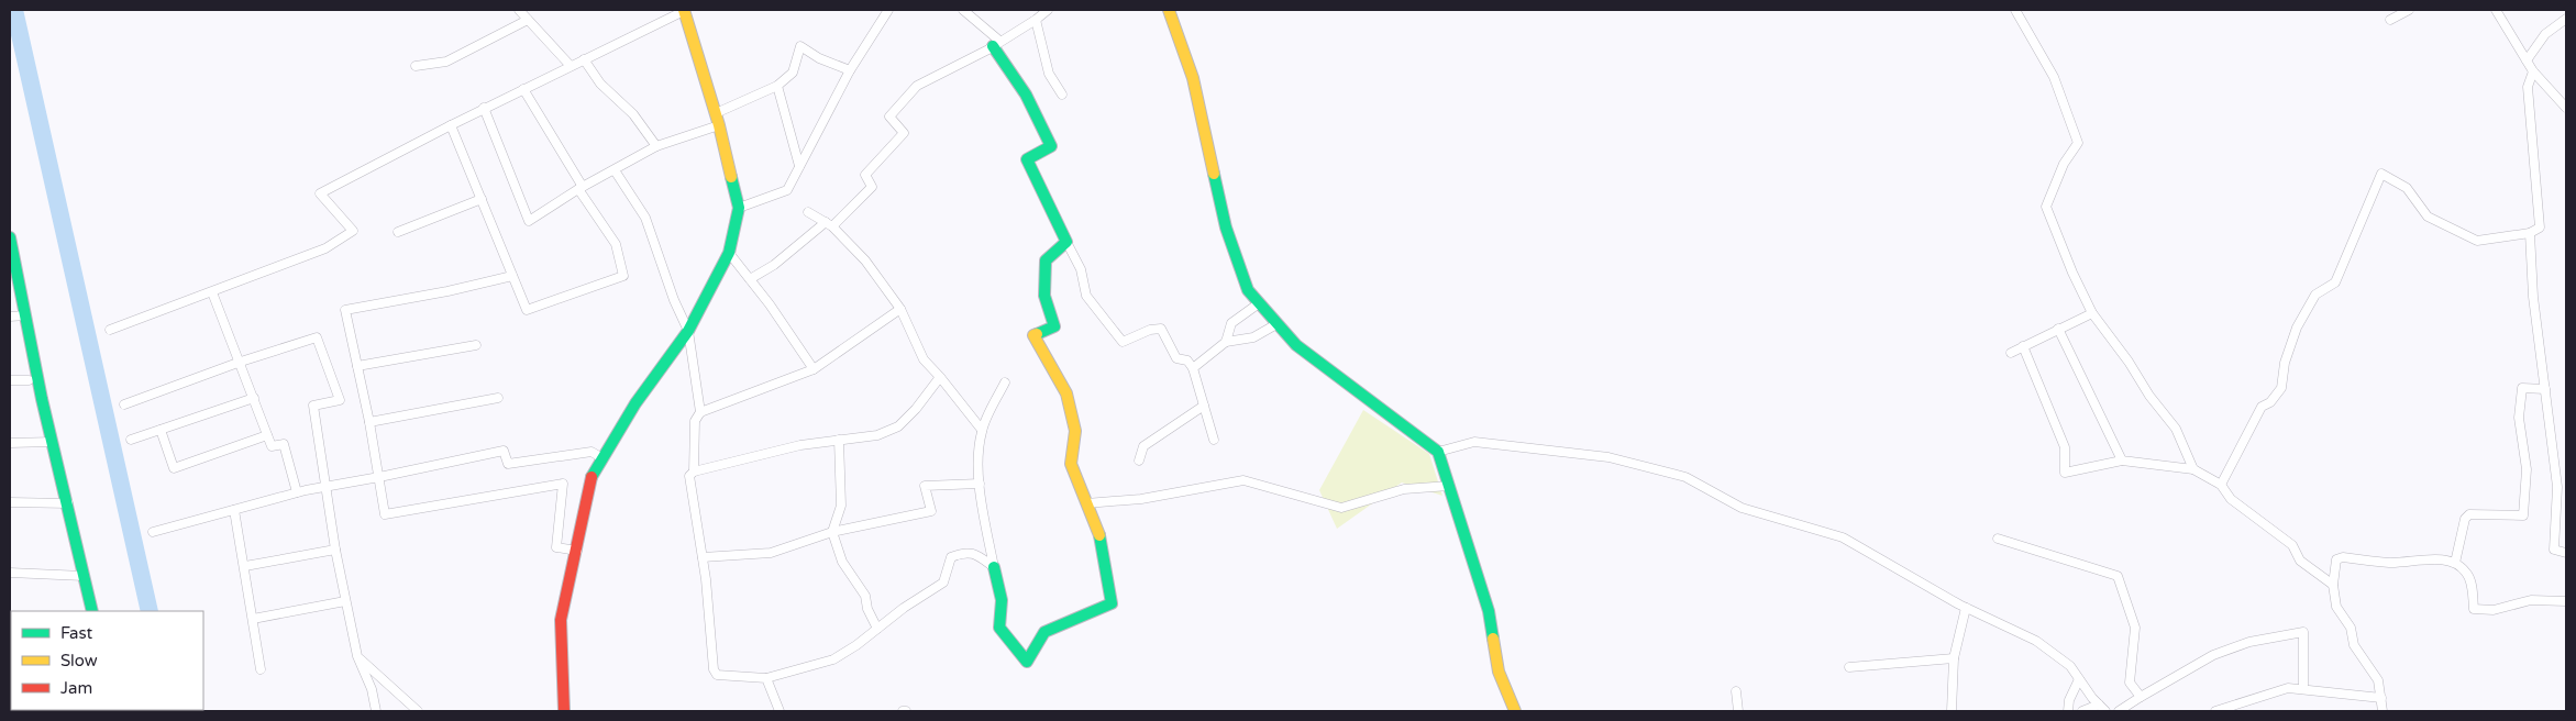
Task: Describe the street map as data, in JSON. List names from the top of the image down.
{
  "legend": ["Fast", "Slow", "Jam"]
}
